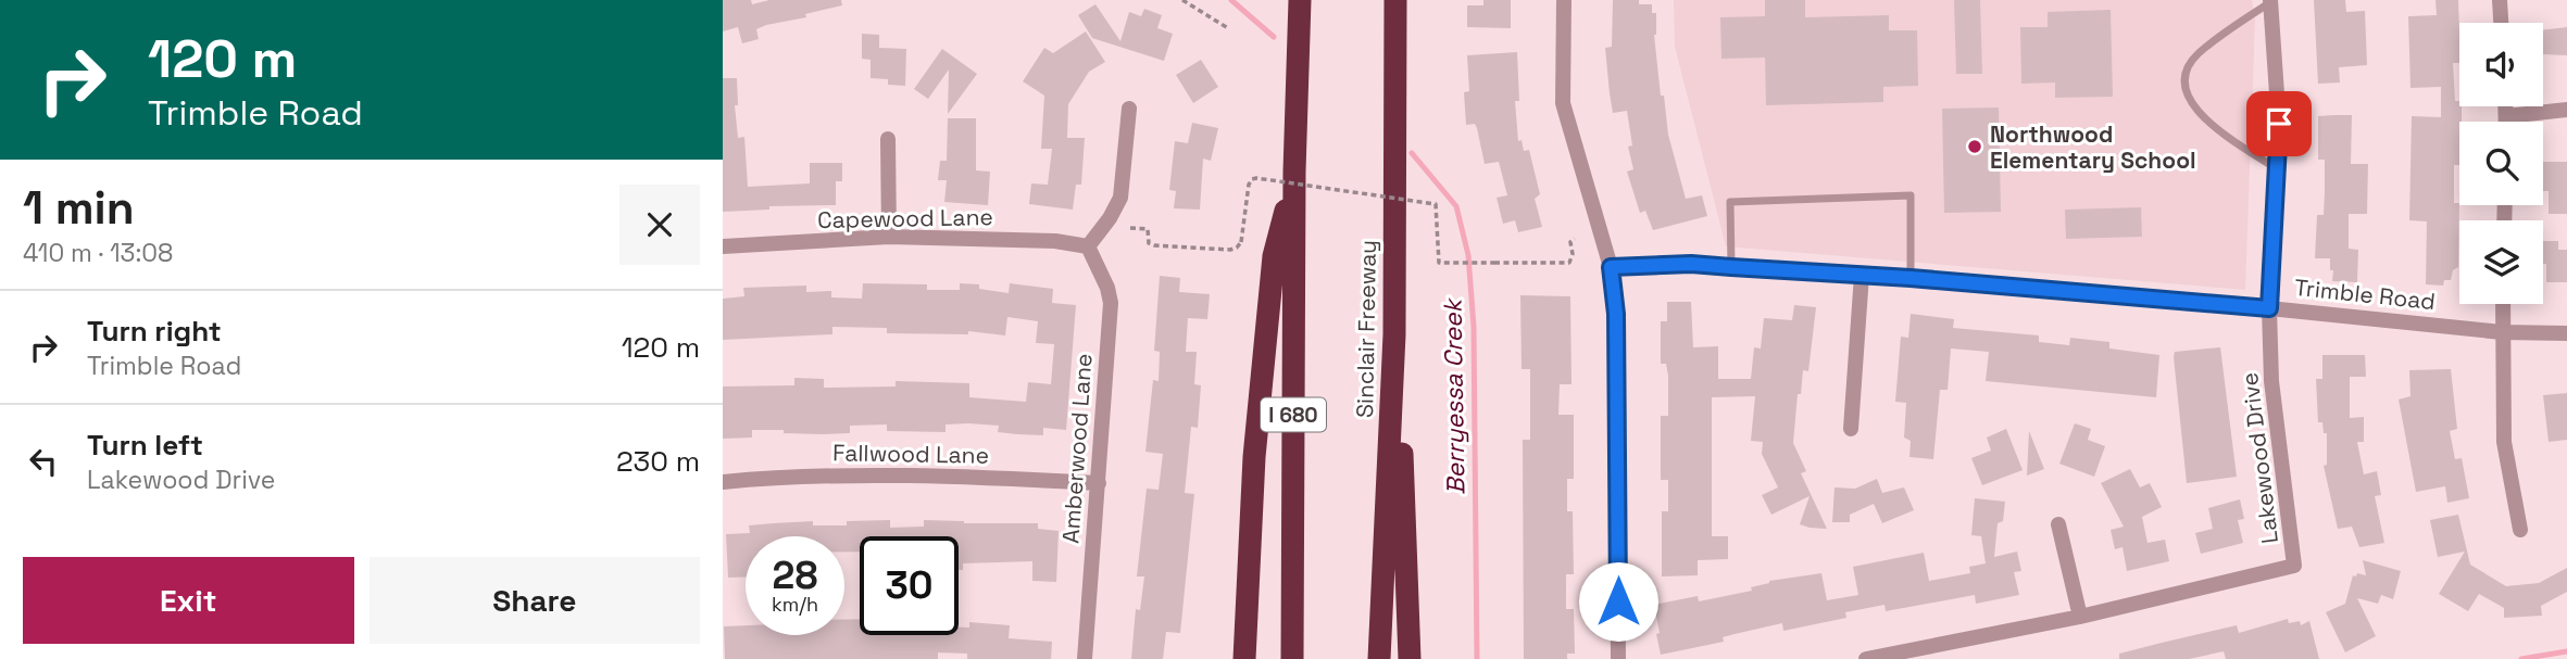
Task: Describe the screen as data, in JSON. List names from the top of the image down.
{
  "streets": {
    "highway": ["Sinclair Freeway", "I 680"],
    "street": [
      "Capewood Lane",
      "Trimble Road",
      "Amberwood Lane",
      "Fallwood Lane",
      "Lakewood Drive"
    ]
  },
  "crossings": [
    ["Capewood Lane", "Amberwood Lane"],
    ["Trimble Road", "Lakewood Drive"],
    ["Amberwood Lane", "Fallwood Lane"]
  ],
  "water": ["Berryessa Creek"],
  "places": ["Northwood Elementary School"],
  "page": {
    "turn": ["120 m", "Trimble Road"],
    "heading": ["1 min", "410 m · 13:08"],
    "list": [
      {
        "name": "Turn right",
        "note": "Trimble Road",
        "value": "120 m"
      },
      {
        "name": "Turn left",
        "note": "Lakewood Drive",
        "value": "230 m"
      }
    ],
    "speed": "28 km/h",
    "limit": "30",
    "buttons": ["Exit", "Share"]
  }
}
